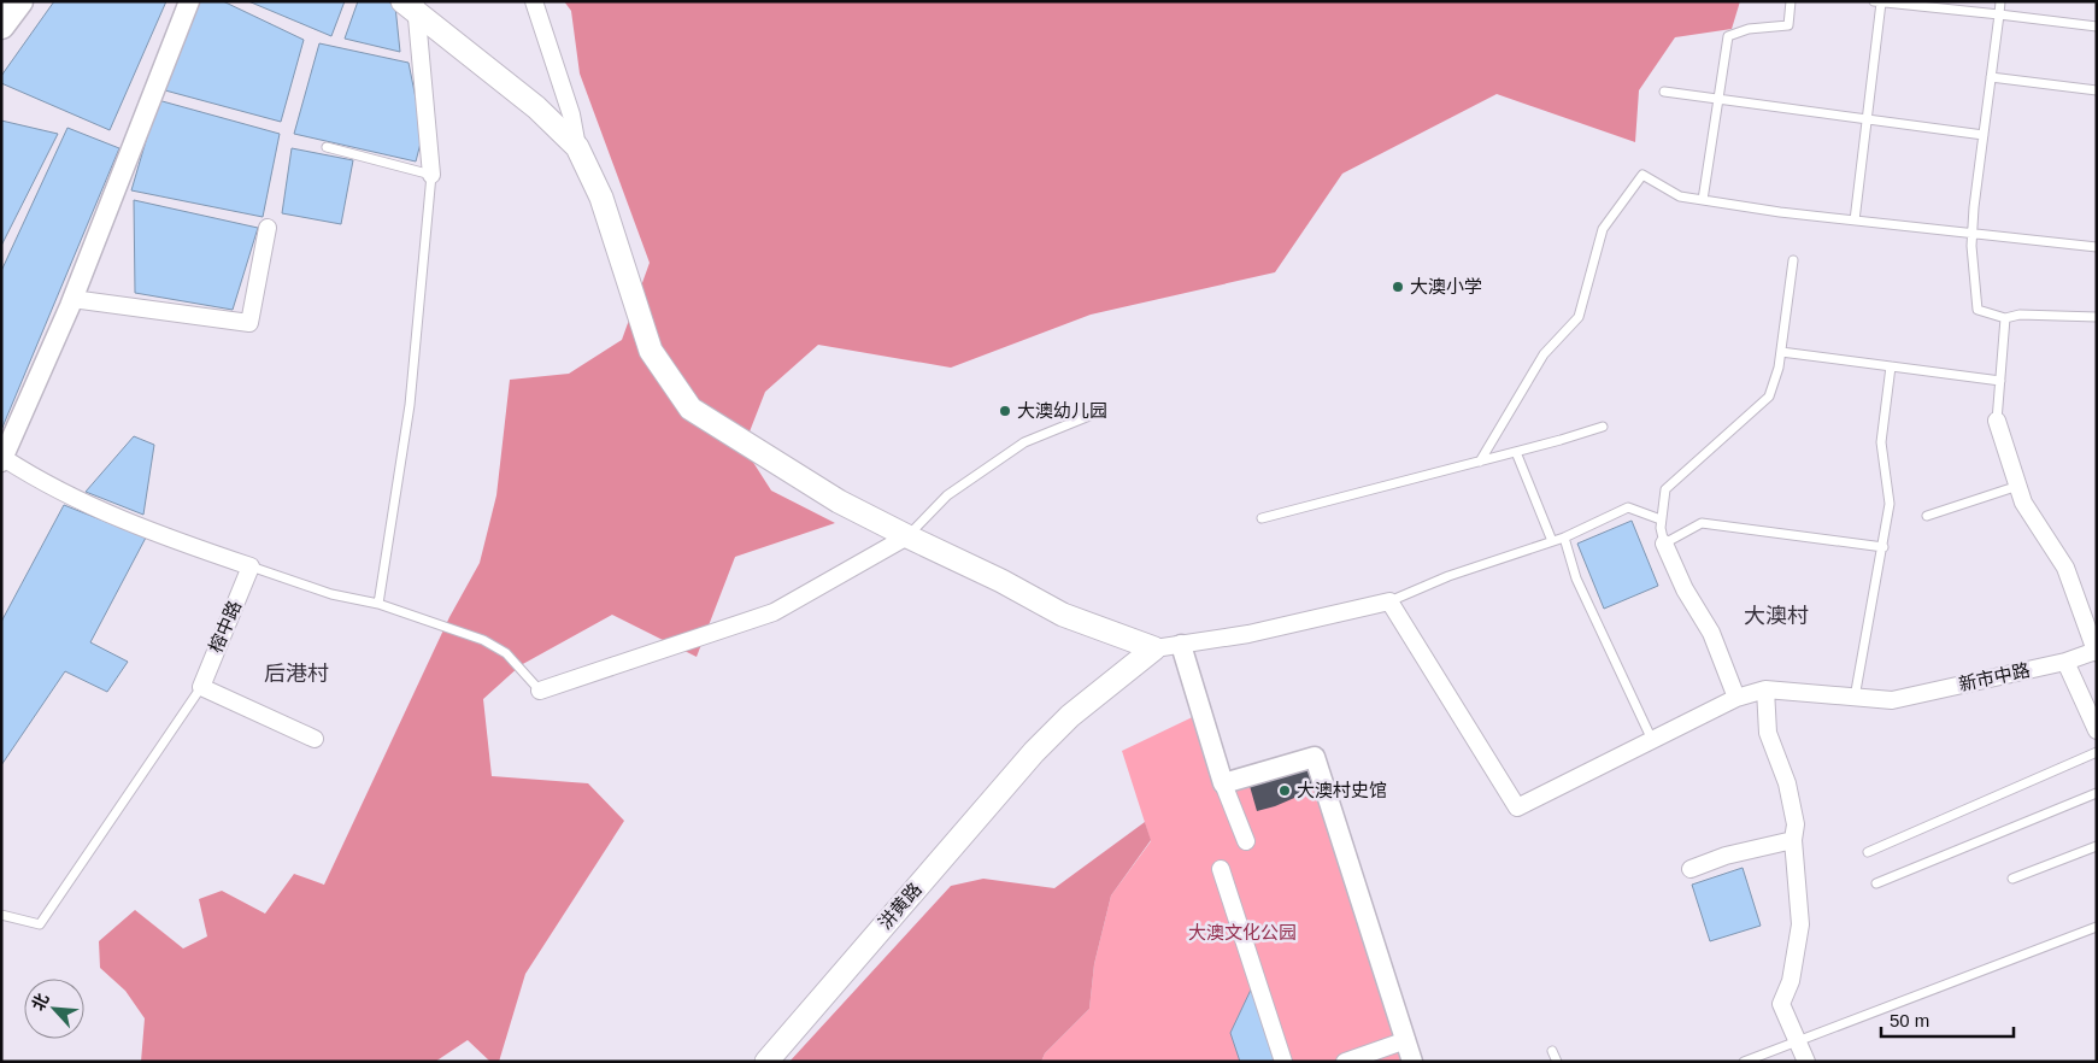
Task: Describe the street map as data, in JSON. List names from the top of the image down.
{
  "streets": {
    "main road": ["汫黄路"],
    "street": ["榕中路", "新市中路"]
  },
  "districts": ["大澳村", "后港村"],
  "parks": ["大澳文化公园"],
  "places": ["大澳小学", "大澳幼儿园", "大澳村史馆"],
  "scale_bar": "50 m",
  "north": "top left"
}
